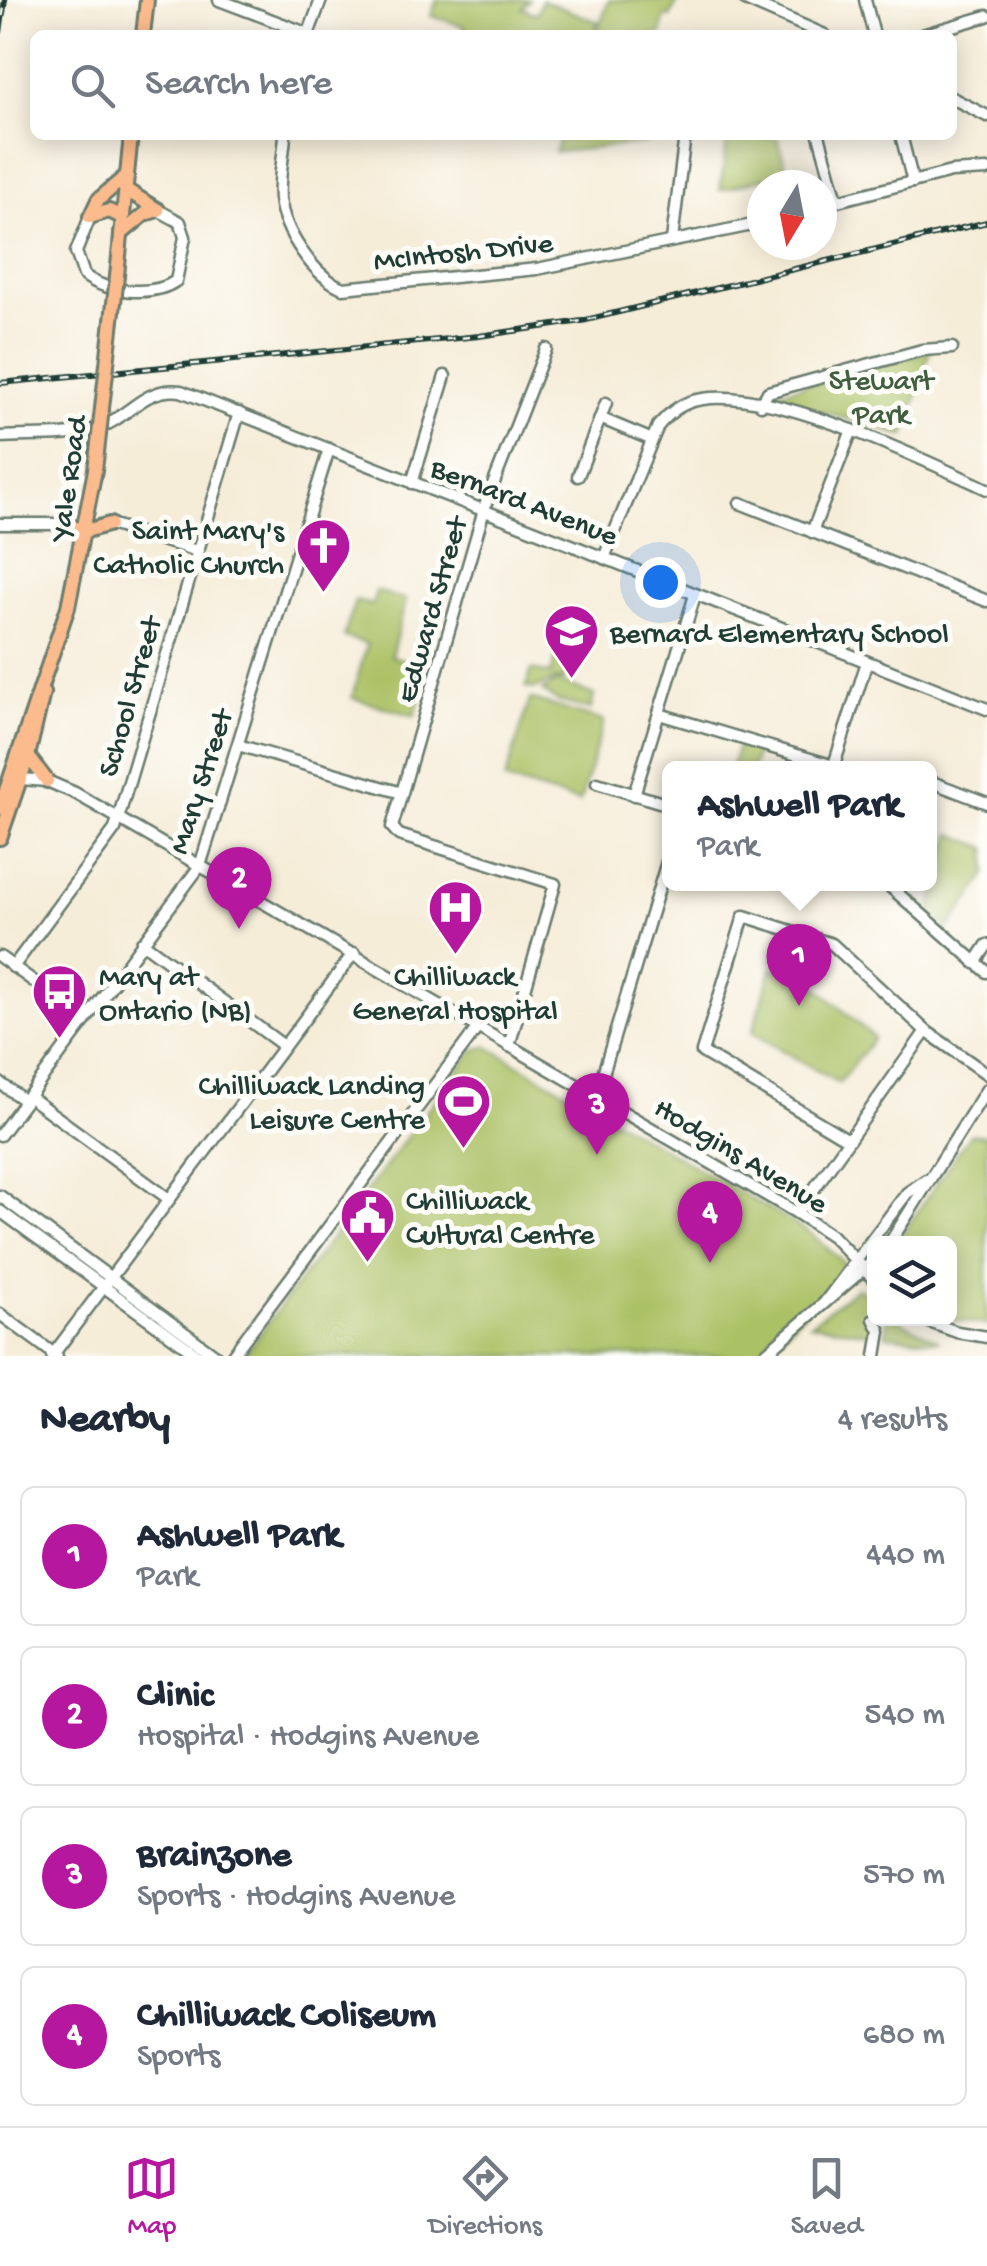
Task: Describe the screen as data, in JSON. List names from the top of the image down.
{
  "streets": {
    "main road": ["Yale Road"],
    "street": [
      "McIntosh Drive",
      "Bernard Avenue",
      "Edward Street",
      "School Street",
      "Mary Street",
      "Hodgins Avenue"
    ]
  },
  "crossings": [
    ["Yale Road", "Hodgins Avenue"],
    ["Bernard Avenue", "Edward Street"],
    ["Bernard Avenue", "School Street"],
    ["Bernard Avenue", "Mary Street"],
    ["Edward Street", "Hodgins Avenue"],
    ["School Street", "Hodgins Avenue"],
    ["Mary Street", "Hodgins Avenue"]
  ],
  "parks": ["Stewart Park"],
  "places": {
    "church": ["Saint Mary's Catholic Church"],
    "school or university": ["Bernard Elementary School"],
    "hospital": ["Chilliwack General Hospital"],
    "bus stop": ["Mary at Ontario (NB)"],
    "sports": ["Chilliwack Landing Leisure Centre"],
    "public building": ["Chilliwack Cultural Centre"]
  },
  "north": "bottom",
  "page": {
    "search": "Search here",
    "popup": ["Ashwell Park", "Park"],
    "pins": [
      "2",
      "1",
      "3",
      "4"
    ],
    "heading": ["Nearby", "4 results"],
    "list": [
      {
        "mark": "1",
        "name": "Ashwell Park",
        "note": "Park",
        "value": "440 m"
      },
      {
        "mark": "2",
        "name": "Clinic",
        "note": "Hospital · Hodgins Avenue",
        "value": "540 m"
      },
      {
        "mark": "3",
        "name": "Brainzone",
        "note": "Sports · Hodgins Avenue",
        "value": "570 m"
      },
      {
        "mark": "4",
        "name": "Chilliwack Coliseum",
        "note": "Sports",
        "value": "680 m"
      }
    ],
    "nav": ["Map", "Directions", "Saved"]
  }
}
